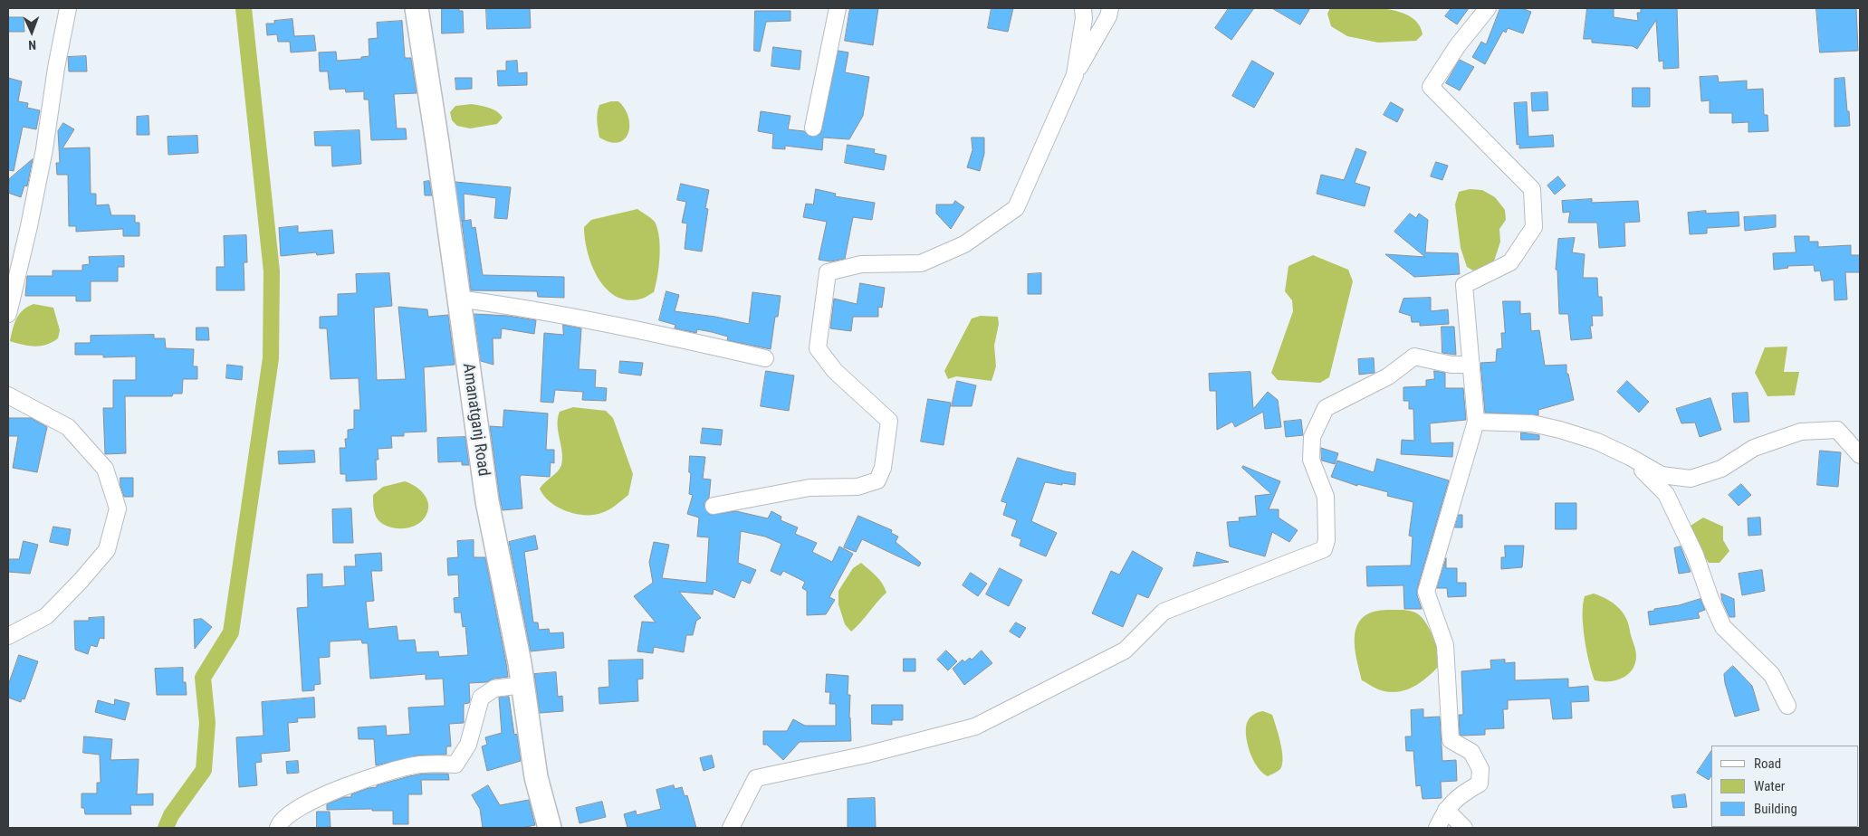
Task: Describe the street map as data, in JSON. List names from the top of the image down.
{
  "streets": {
    "main road": ["Amanatganj Road"]
  },
  "legend": ["Road", "Water", "Building"],
  "north": "bottom"
}
